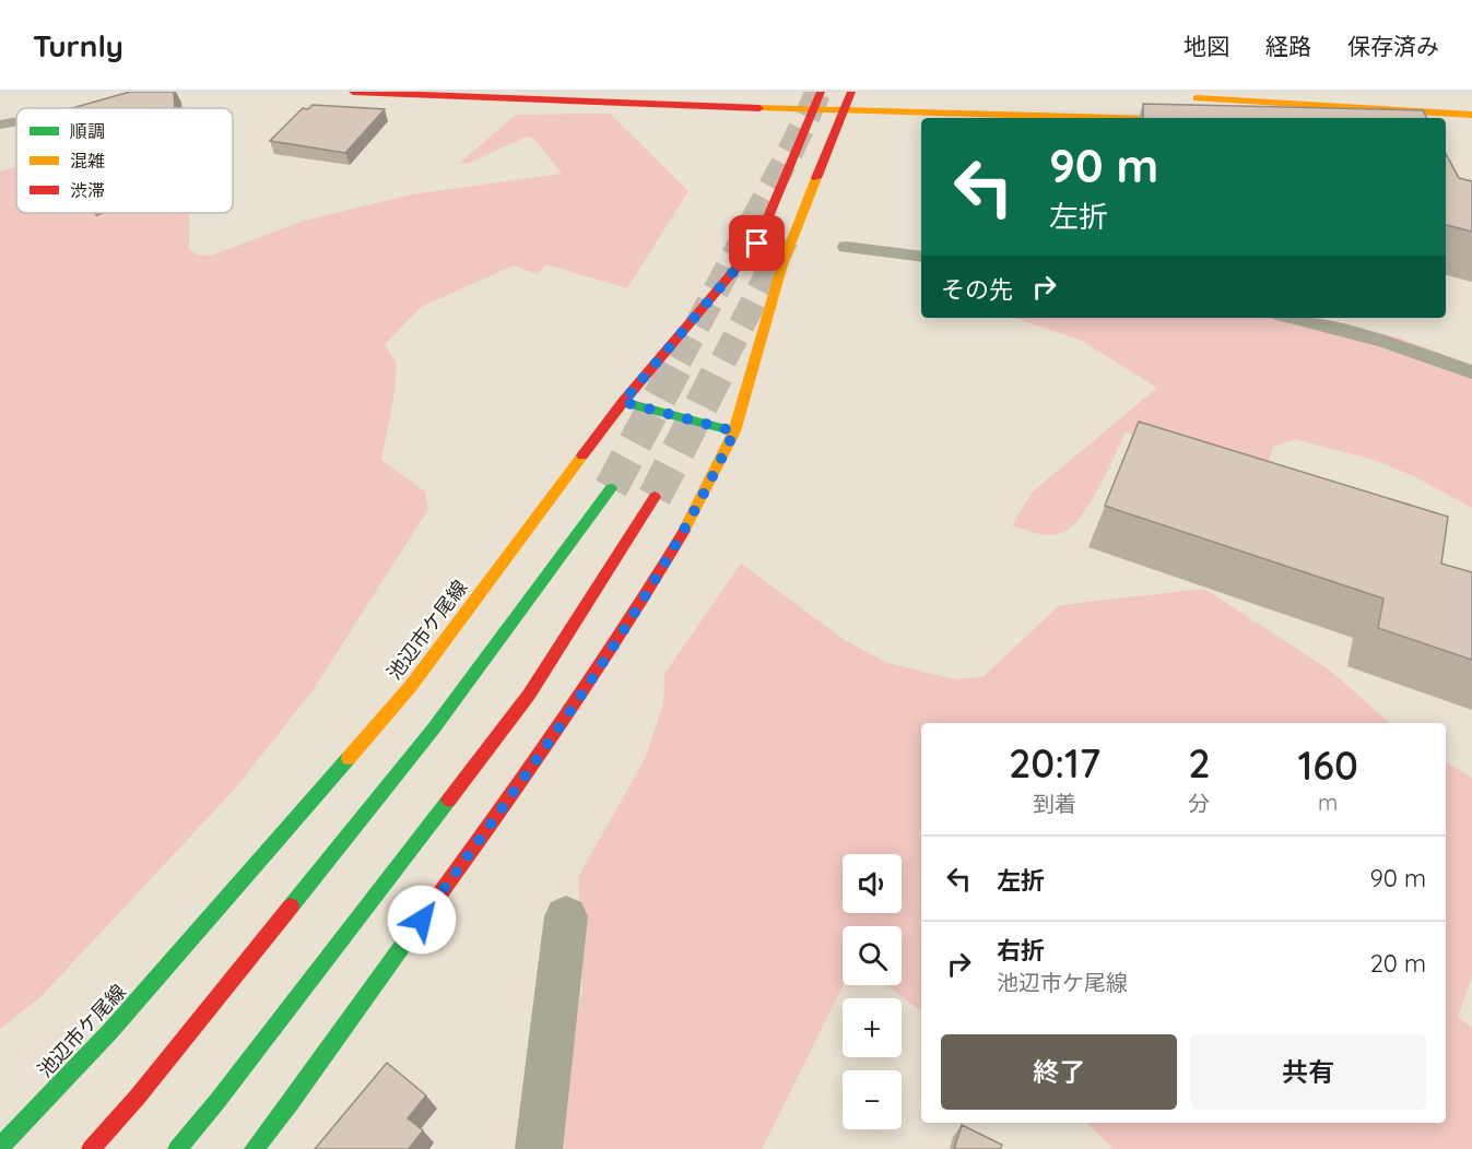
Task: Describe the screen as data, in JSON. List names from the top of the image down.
{
  "streets": {
    "street": ["池辺市ケ尾線"]
  },
  "legend": ["順調", "混雑", "渋滞"],
  "page": {
    "header": "Turnly",
    "nav": ["地図", "経路", "保存済み"],
    "turn": ["90 m", "左折"],
    "then": "その先",
    "eta": [
      "20:17",
      "到着",
      "2",
      "分",
      "160",
      "m"
    ],
    "list": [
      {
        "name": "左折",
        "value": "90 m"
      },
      {
        "name": "右折",
        "note": "池辺市ケ尾線",
        "value": "20 m"
      }
    ],
    "map_buttons": ["+", "−"],
    "buttons": ["終了", "共有"]
  }
}
